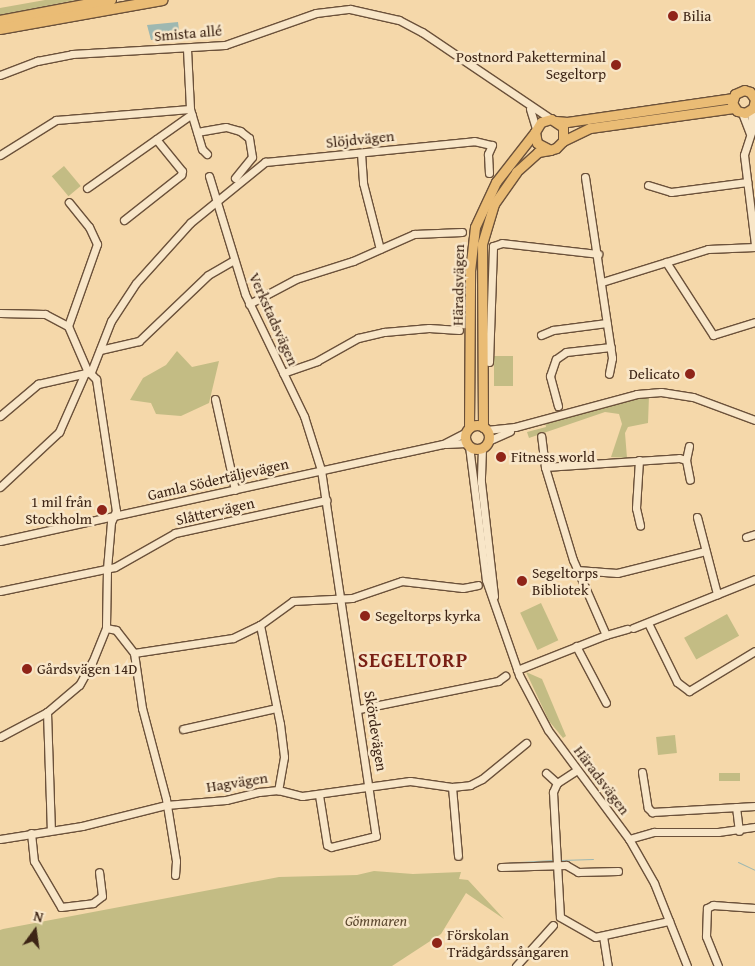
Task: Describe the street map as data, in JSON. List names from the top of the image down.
{
  "streets": {
    "main road": ["Häradsvägen"],
    "street": [
      "Smista allé",
      "Slöjdvägen",
      "Verkstadsvägen",
      "Gamla Södertäljevägen",
      "Slåttervägen",
      "Skördevägen",
      "Hagvägen"
    ]
  },
  "crossings": [
    ["Smista allé", "Häradsvägen"],
    ["Slöjdvägen", "Verkstadsvägen"],
    ["Häradsvägen", "Gamla Södertäljevägen"],
    ["Verkstadsvägen", "Gamla Södertäljevägen"],
    ["Verkstadsvägen", "Skördevägen"],
    ["Gamla Södertäljevägen", "Skördevägen"],
    ["Slåttervägen", "Skördevägen"],
    ["Skördevägen", "Hagvägen"]
  ],
  "districts": ["SEGELTORP"],
  "parks": ["Gömmaren"],
  "places": [
    "Bilia",
    "Postnord Paketterminal Segeltorp",
    "Delicato",
    "Fitness world",
    "1 mil från Stockholm",
    "Segeltorps Bibliotek",
    "Segeltorps kyrka",
    "Gårdsvägen 14D",
    "Förskolan Trädgårdssångaren"
  ],
  "north": "top"
}
